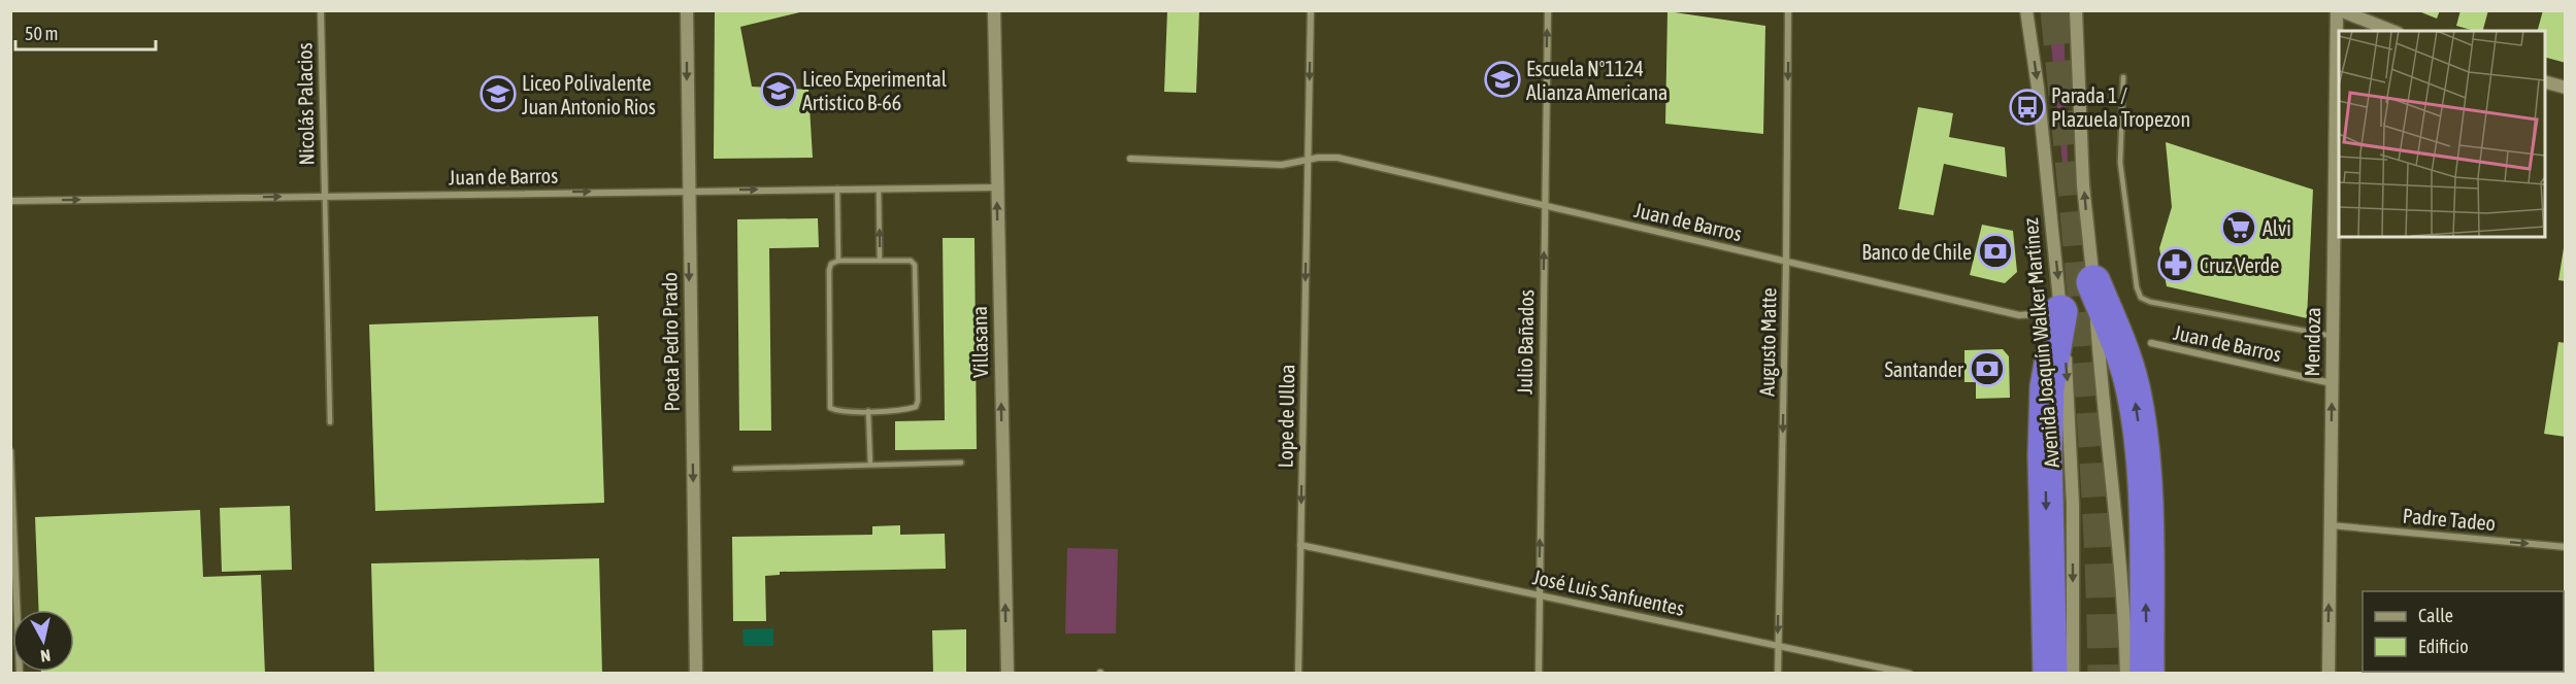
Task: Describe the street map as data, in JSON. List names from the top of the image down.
{
  "streets": {
    "street": [
      "Nicolás Palacios",
      "Juan de Barros",
      "Poeta Pedro Prado",
      "Villasana",
      "Julio Bañados",
      "Augusto Matte",
      "Mendoza",
      "Avenida Joaquín Walker Martínez",
      "Lope de Ulloa",
      "Padre Tadeo",
      "José Luis Sanfuentes"
    ]
  },
  "crossings": [
    ["Nicolás Palacios", "Juan de Barros"],
    ["Juan de Barros", "Poeta Pedro Prado"],
    ["Juan de Barros", "Villasana"],
    ["Juan de Barros", "Julio Bañados"],
    ["Juan de Barros", "Augusto Matte"],
    ["Juan de Barros", "Mendoza"],
    ["Juan de Barros", "Avenida Joaquín Walker Martínez"],
    ["Juan de Barros", "Lope de Ulloa"],
    ["Julio Bañados", "José Luis Sanfuentes"],
    ["Augusto Matte", "José Luis Sanfuentes"],
    ["Mendoza", "Padre Tadeo"],
    ["Lope de Ulloa", "José Luis Sanfuentes"]
  ],
  "one_way": [
    "Juan de Barros",
    "Poeta Pedro Prado",
    "Villasana",
    "Julio Bañados",
    "Augusto Matte",
    "Mendoza",
    "Lope de Ulloa",
    "Padre Tadeo"
  ],
  "places": {
    "school or university": ["Escuela N°1124 Alianza Americana", "Liceo Experimental Artistico B-66", "Liceo Polivalente Juan Antonio Rios"],
    "bus stop": ["Parada 1 / Plazuela Tropezon"],
    "supermarket": ["Alvi"],
    "bank": ["Banco de Chile", "Santander"],
    "pharmacy": ["Cruz Verde"]
  },
  "legend": ["Calle", "Edificio"],
  "scale_bar": "50 m",
  "north": "bottom"
}
